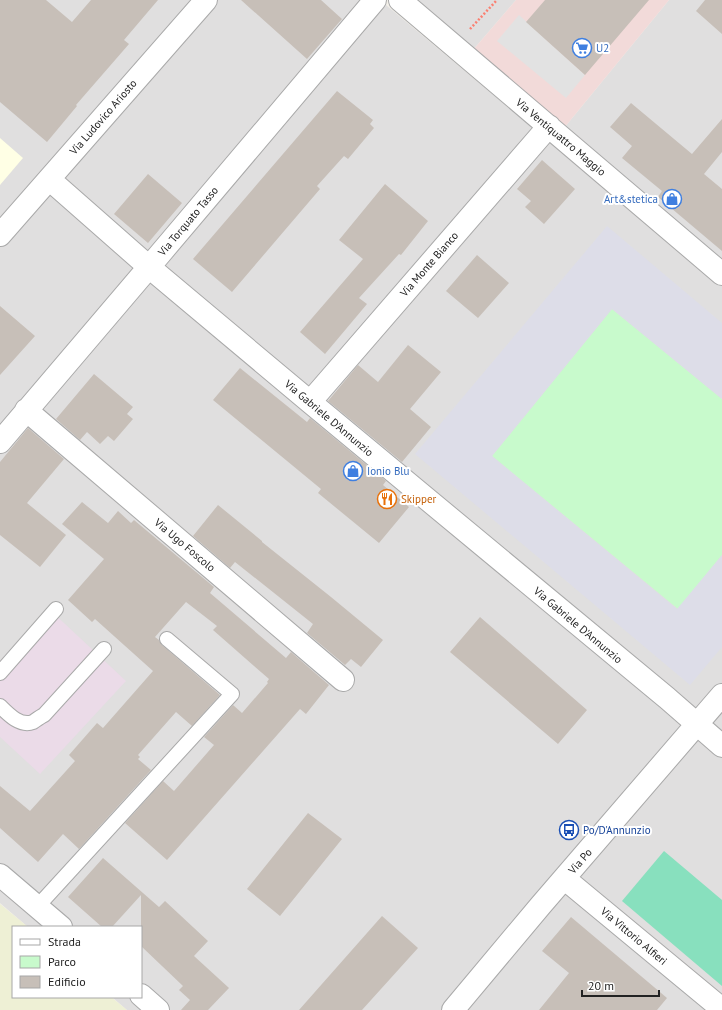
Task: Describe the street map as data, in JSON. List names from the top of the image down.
{
  "streets": {
    "street": [
      "Via Ludovico Ariosto",
      "Via Ventiquattro Maggio",
      "Via Torquato Tasso",
      "Via Monte Bianco",
      "Via Gabriele D'Annunzio",
      "Via Ugo Foscolo",
      "Via Po",
      "Via Vittorio Alfieri"
    ]
  },
  "crossings": [
    ["Via Ludovico Ariosto", "Via Gabriele D'Annunzio"],
    ["Via Ventiquattro Maggio", "Via Monte Bianco"],
    ["Via Torquato Tasso", "Via Gabriele D'Annunzio"],
    ["Via Torquato Tasso", "Via Ugo Foscolo"],
    ["Via Monte Bianco", "Via Gabriele D'Annunzio"],
    ["Via Gabriele D'Annunzio", "Via Po"],
    ["Via Po", "Via Vittorio Alfieri"]
  ],
  "places": {
    "supermarket": ["U2"],
    "shop": ["Art&stetica", "Ionio Blu"],
    "restaurant": ["Skipper"],
    "bus stop": ["Po/D'Annunzio"]
  },
  "legend": ["Strada", "Parco", "Edificio"],
  "scale_bar": "20 m"
}
